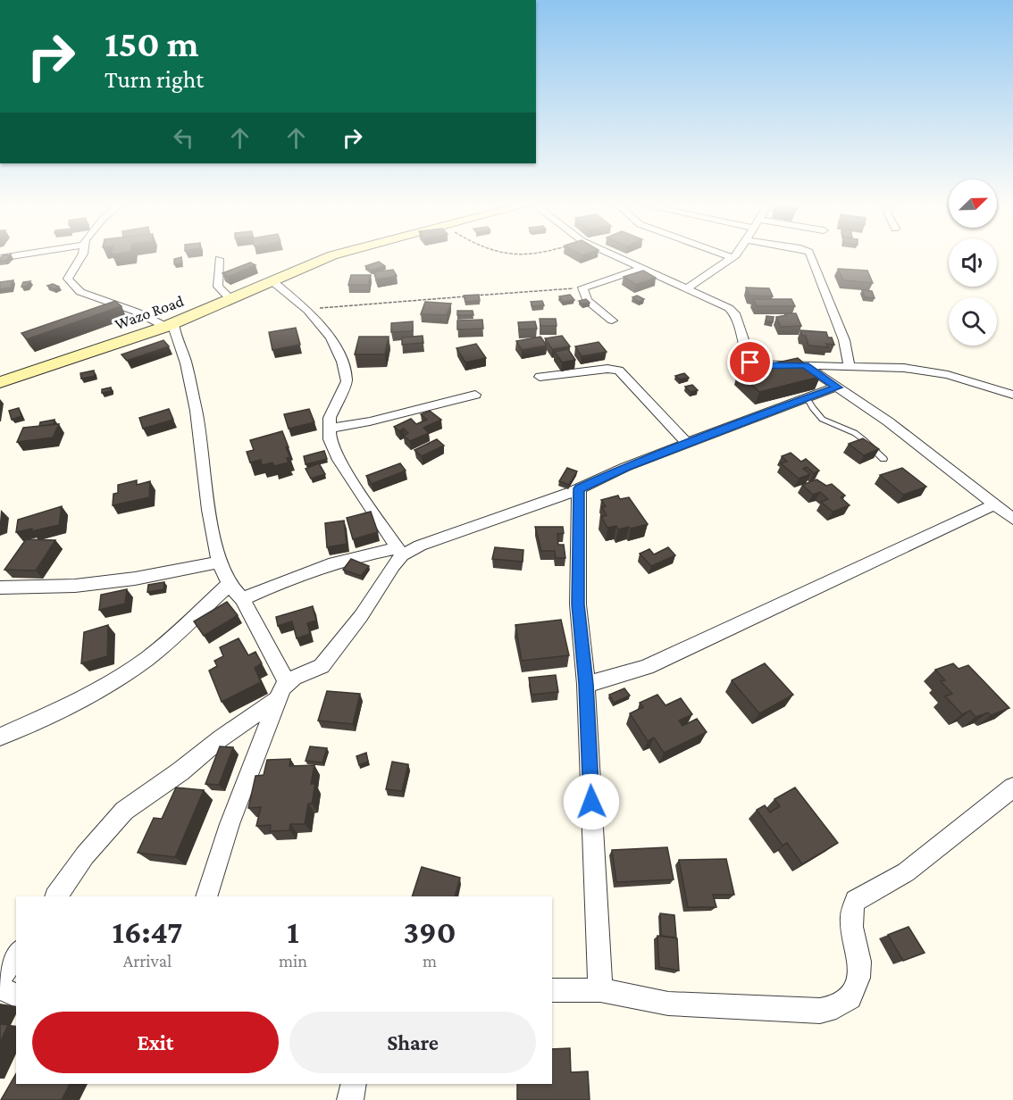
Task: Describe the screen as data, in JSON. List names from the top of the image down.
{
  "streets": {
    "main road": ["Wazo Road"]
  },
  "north": "top right",
  "page": {
    "turn": ["150 m", "Turn right"],
    "eta": [
      "16:47",
      "Arrival",
      "1",
      "min",
      "390",
      "m"
    ],
    "buttons": ["Exit", "Share"]
  }
}
